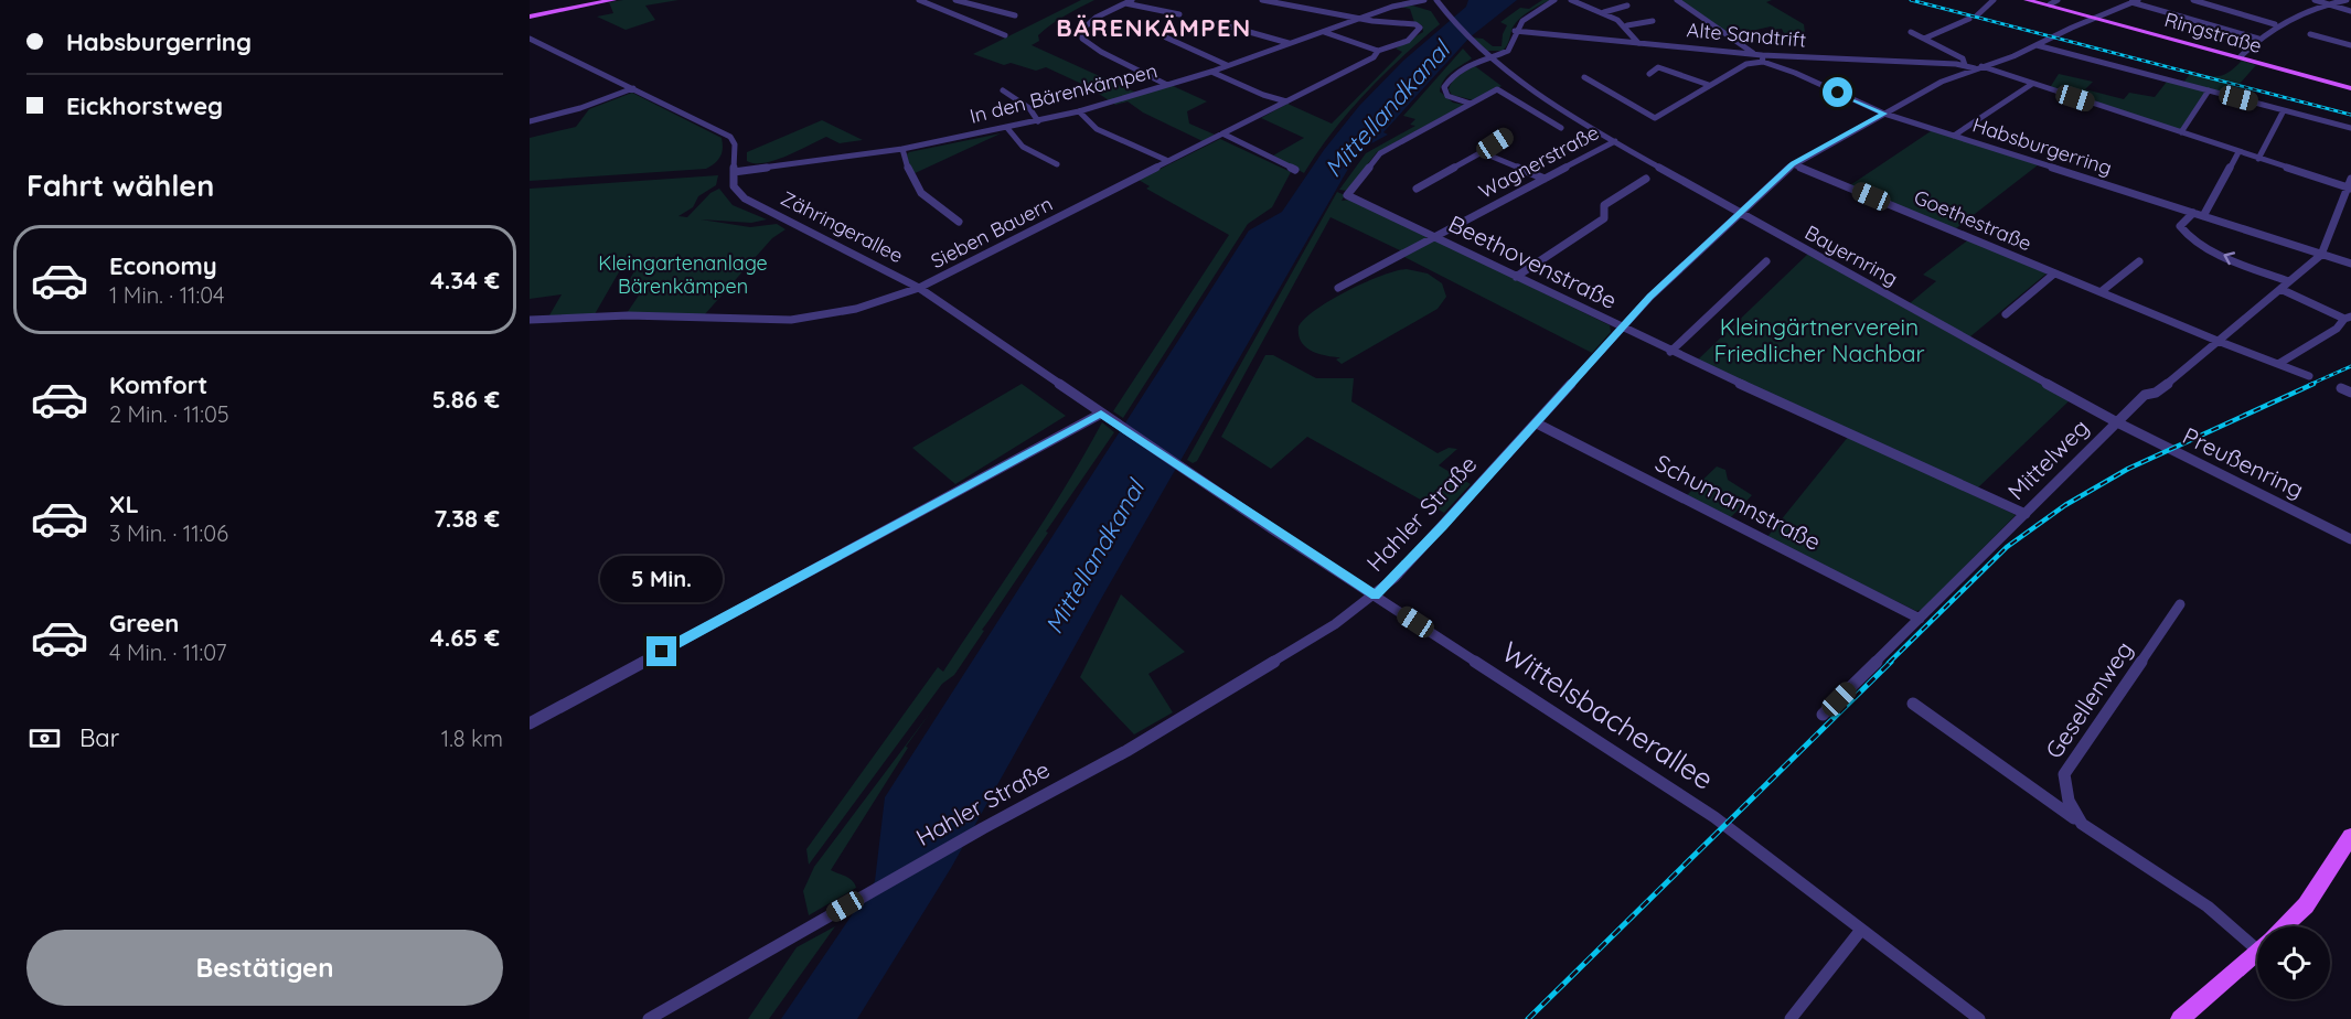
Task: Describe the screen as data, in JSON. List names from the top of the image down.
{
  "streets": {
    "main road": ["Ringstraße"],
    "street": [
      "Alte Sandtrift",
      "In den Bärenkämpen",
      "Habsburgerring",
      "Wagnerstraße",
      "Goethestraße",
      "Zähringerallee",
      "Sieben Bauern",
      "Bayernring",
      "Beethovenstraße",
      "Mittelweg",
      "Preußenring",
      "Schumannstraße",
      "Hahler Straße",
      "Gesellenweg",
      "Wittelsbacherallee"
    ]
  },
  "crossings": [
    ["Ringstraße", "Hahler Straße"],
    ["Alte Sandtrift", "Habsburgerring"],
    ["Alte Sandtrift", "Hahler Straße"],
    ["In den Bärenkämpen", "Zähringerallee"],
    ["In den Bärenkämpen", "Sieben Bauern"],
    ["In den Bärenkämpen", "Bayernring"],
    ["Habsburgerring", "Mittelweg"],
    ["Habsburgerring", "Hahler Straße"],
    ["Wagnerstraße", "Bayernring"],
    ["Wagnerstraße", "Beethovenstraße"],
    ["Goethestraße", "Mittelweg"],
    ["Goethestraße", "Hahler Straße"],
    ["Zähringerallee", "Sieben Bauern"],
    ["Zähringerallee", "Wittelsbacherallee"],
    ["Bayernring", "Mittelweg"],
    ["Bayernring", "Preußenring"],
    ["Bayernring", "Hahler Straße"],
    ["Beethovenstraße", "Mittelweg"],
    ["Beethovenstraße", "Hahler Straße"],
    ["Mittelweg", "Preußenring"],
    ["Mittelweg", "Schumannstraße"],
    ["Schumannstraße", "Hahler Straße"],
    ["Hahler Straße", "Wittelsbacherallee"]
  ],
  "districts": ["BÄRENKÄMPEN"],
  "water": ["Mittellandkanal"],
  "parks": ["Kleingartenanlage Bärenkämpen", "Kleingärtnerverein Friedlicher Nachbar"],
  "page": {
    "banner": ["Habsburgerring", "Eickhorstweg"],
    "heading": "Fahrt wählen",
    "list": [
      {
        "name": "Economy",
        "note": "1 Min. · 11:04",
        "value": "4.34 €"
      },
      {
        "name": "Komfort",
        "note": "2 Min. · 11:05",
        "value": "5.86 €"
      },
      {
        "name": "XL",
        "note": "3 Min. · 11:06",
        "value": "7.38 €"
      },
      {
        "name": "Green",
        "note": "4 Min. · 11:07",
        "value": "4.65 €"
      }
    ],
    "bubble": "5 Min.",
    "pay": ["Bar", "1.8 km"],
    "buttons": "Bestätigen"
  }
}
